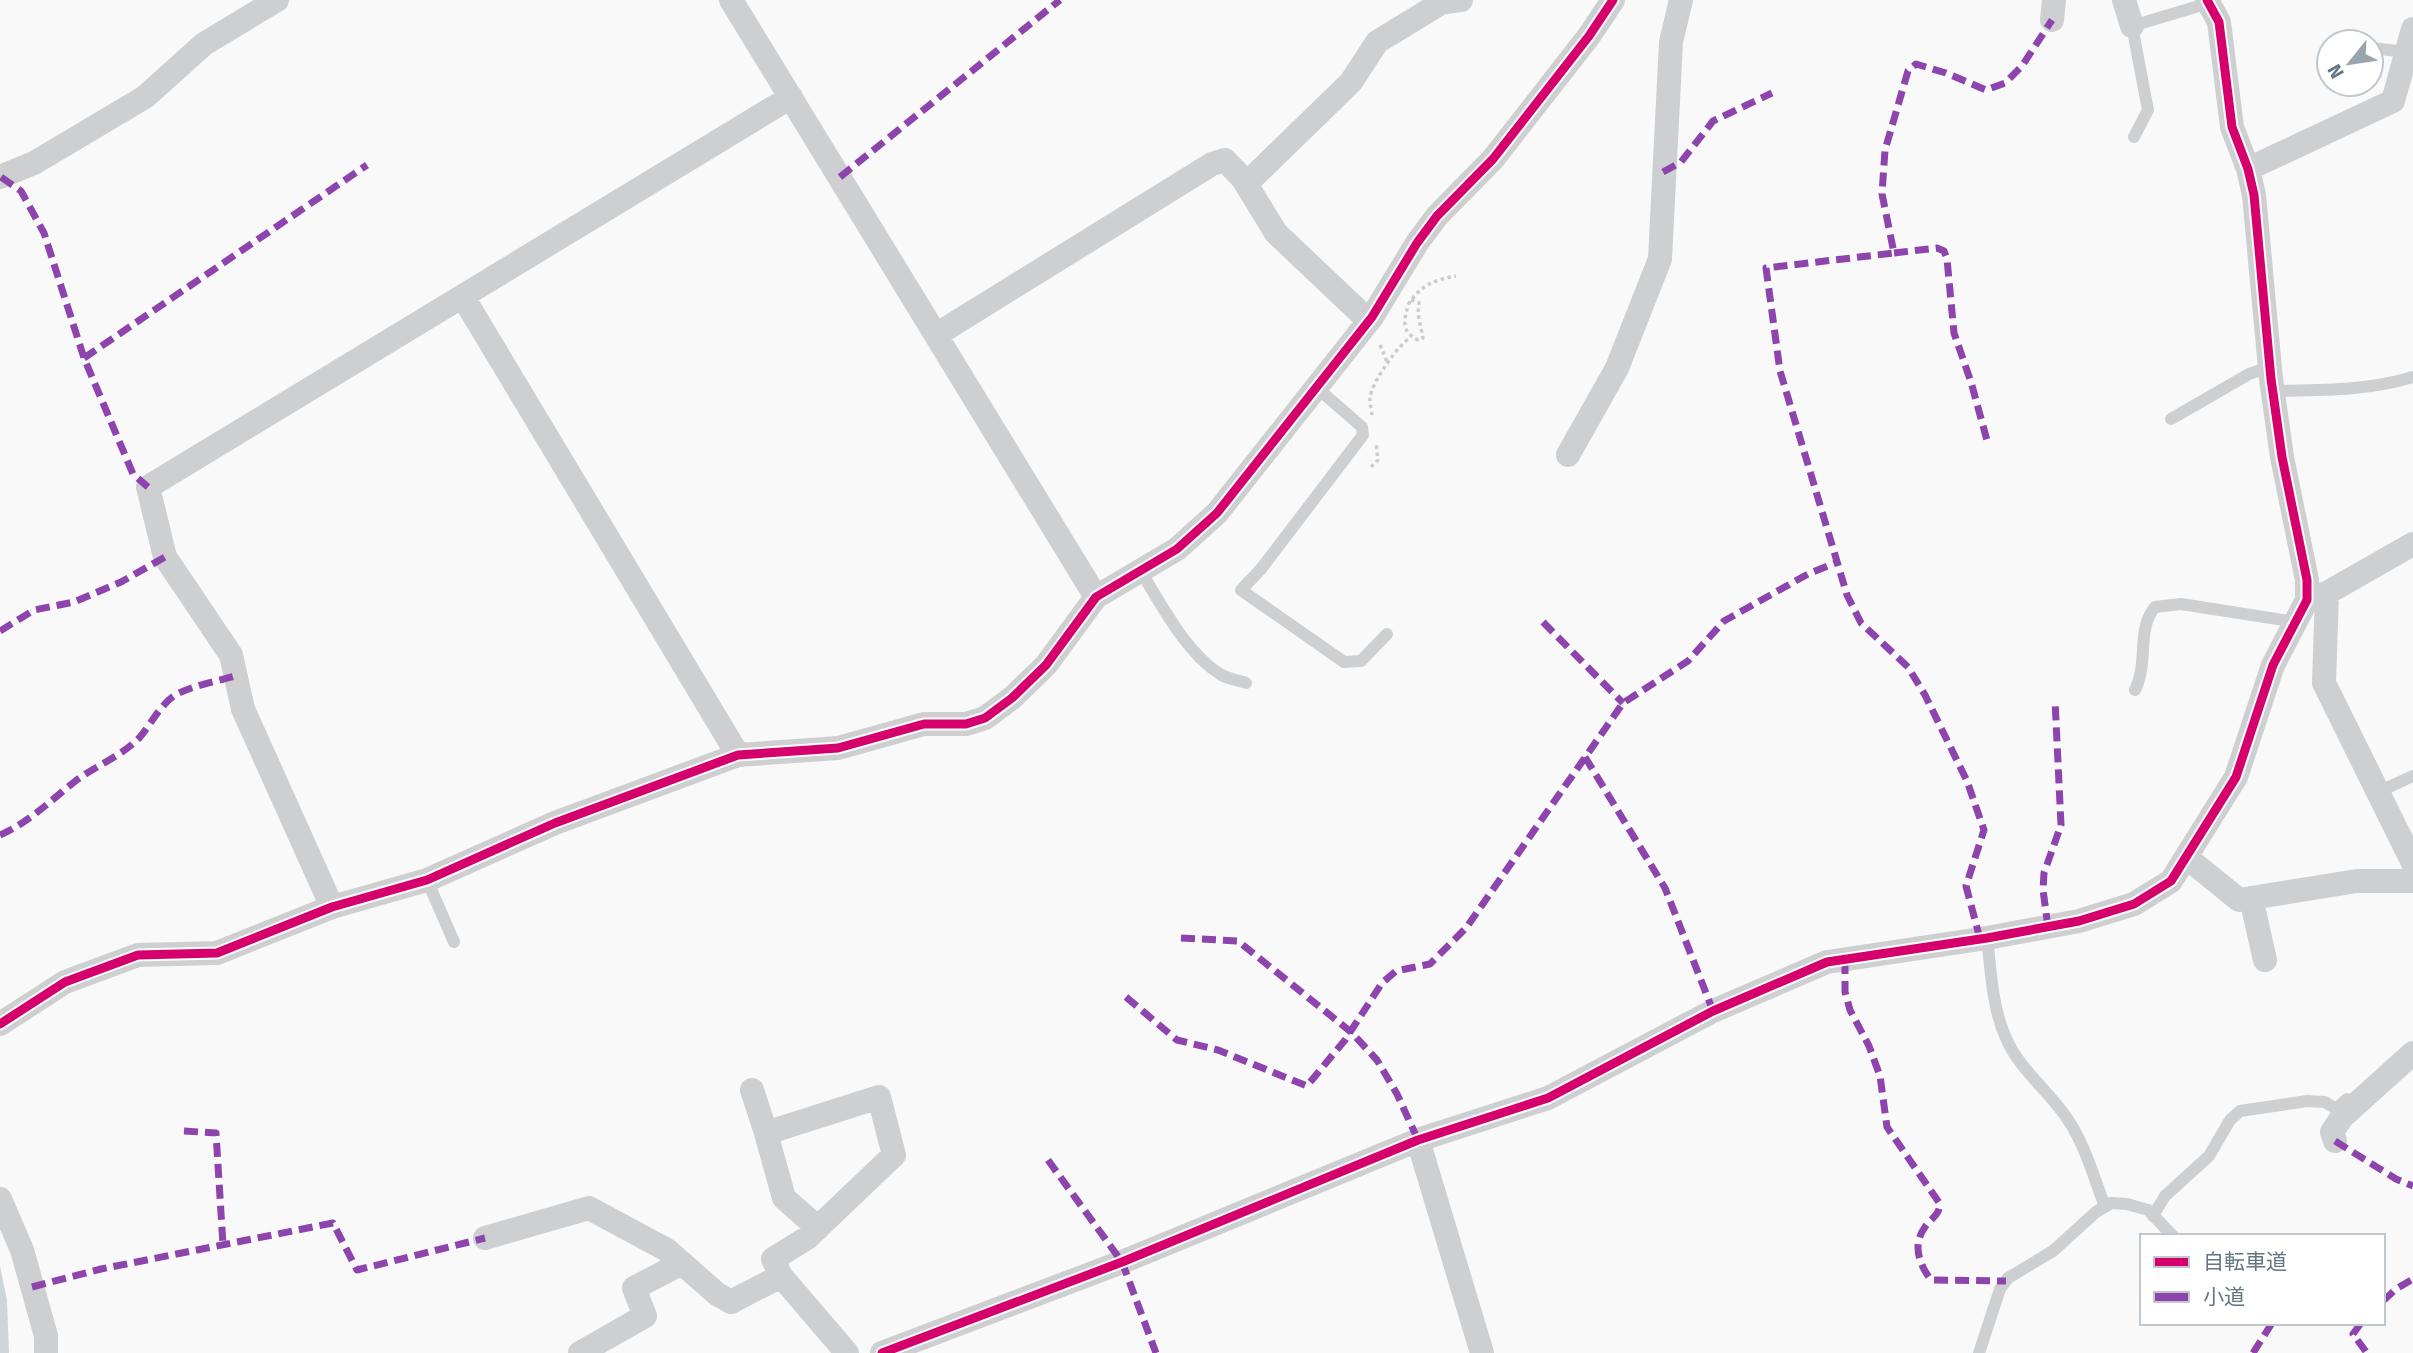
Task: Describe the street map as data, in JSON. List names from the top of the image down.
{
  "legend": ["自転車道", "小道"],
  "north": "bottom left"
}
